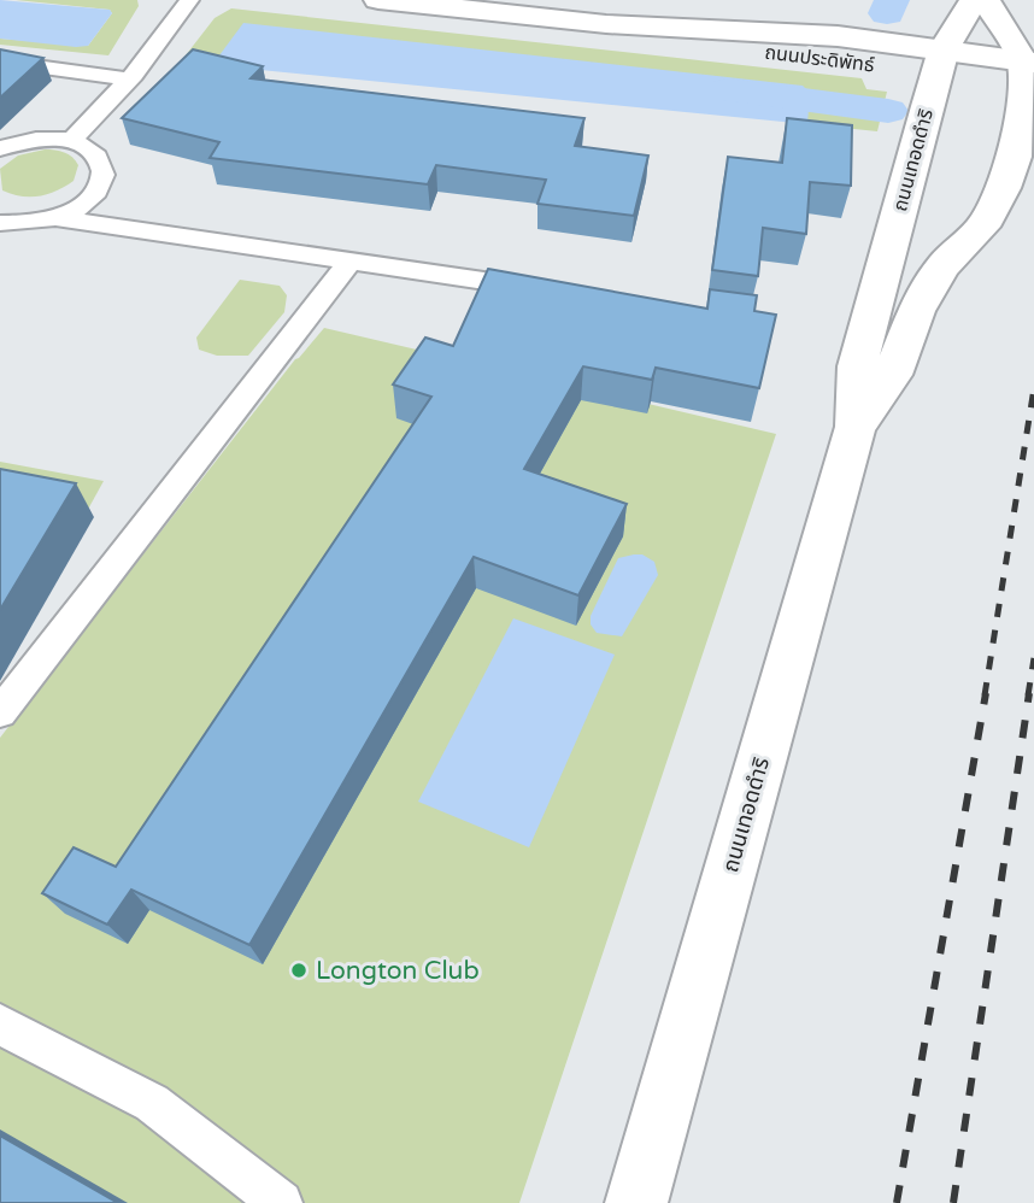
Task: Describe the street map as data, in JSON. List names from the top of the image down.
{
  "streets": {
    "street": ["ถนนประดิพัทธ์", "ถนนเทอดดำริ"]
  },
  "crossings": [
    ["ถนนประดิพัทธ์", "ถนนเทอดดำริ"]
  ],
  "places": ["Longton Club"]
}
